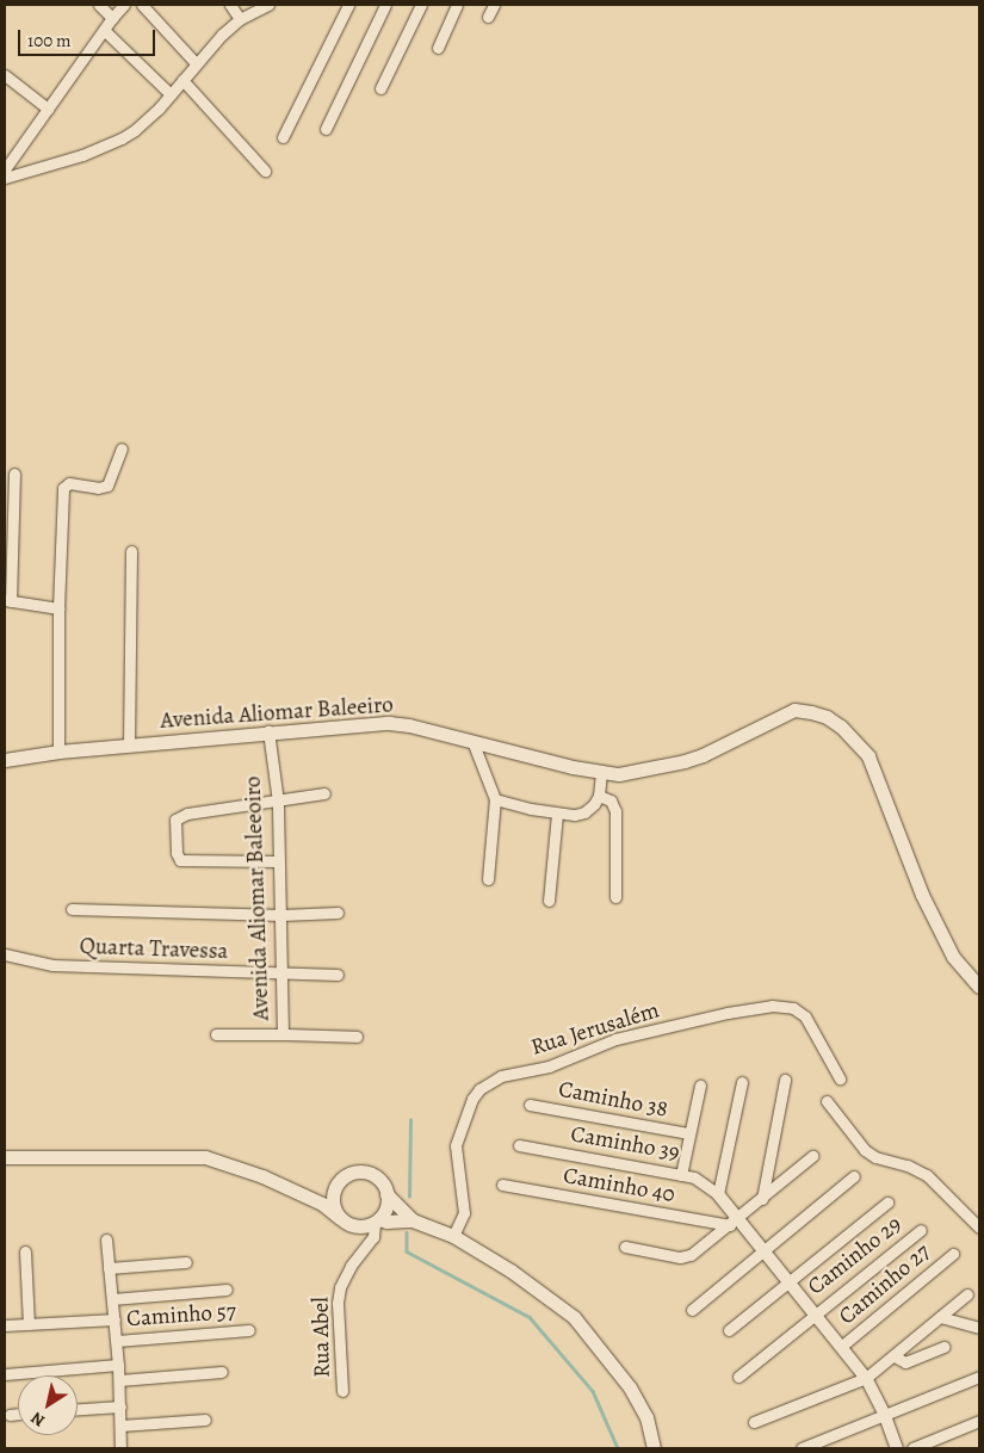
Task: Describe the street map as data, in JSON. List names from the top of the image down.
{
  "streets": {
    "main road": ["Avenida Aliomar Baleeiro"],
    "street": [
      "Avenida Aliomar Baleeoiro",
      "Quarta Travessa",
      "Rua Jerusalém",
      "Caminho 38",
      "Caminho 39",
      "Caminho 40",
      "Caminho 29",
      "Caminho 27",
      "Caminho 57",
      "Rua Abel"
    ]
  },
  "crossings": [
    ["Avenida Aliomar Baleeiro", "Avenida Aliomar Baleeoiro"],
    ["Avenida Aliomar Baleeoiro", "Quarta Travessa"]
  ],
  "scale_bar": "100 m",
  "north": "bottom left"
}
